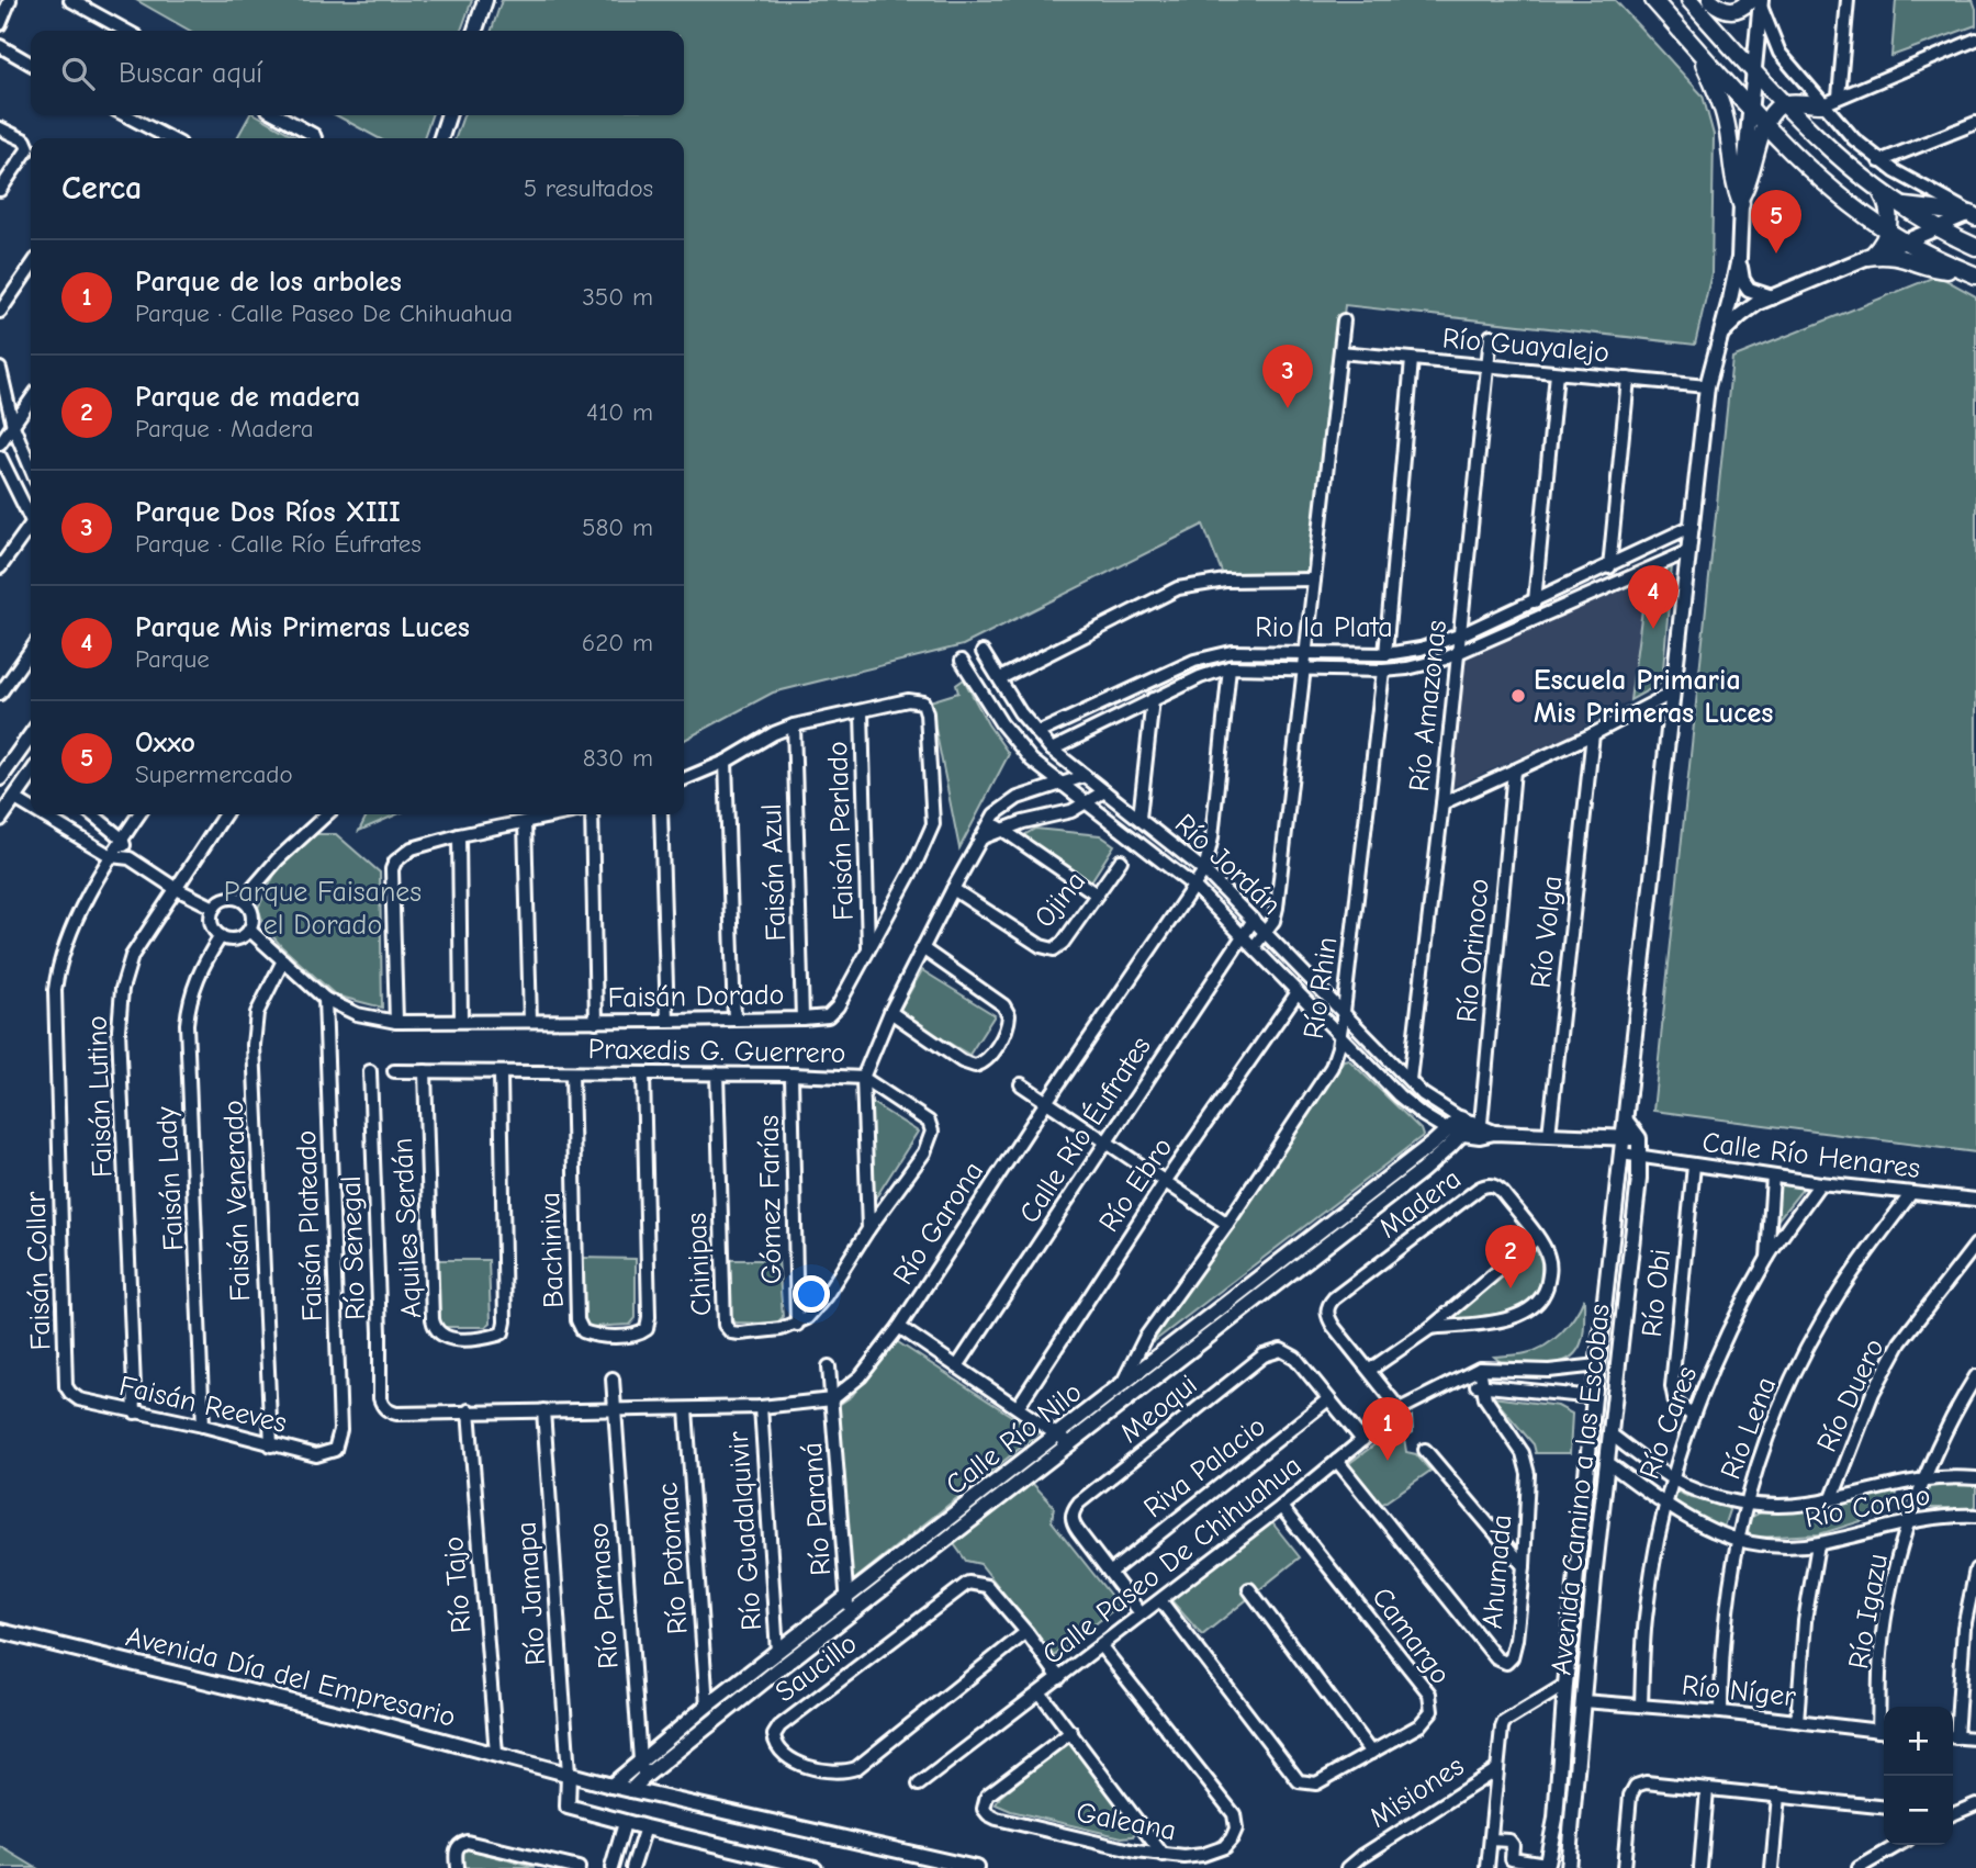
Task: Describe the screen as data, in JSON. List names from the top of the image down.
{
  "streets": {
    "street": [
      "Río Guayalejo",
      "Rio la Plata",
      "Río Amazonas",
      "Faisán Perlado",
      "Río Jordán",
      "Faisán Azul",
      "Ojina",
      "Río Volga",
      "Río Orinoco",
      "Río Rhin",
      "Faisán Dorado",
      "Praxedis G. Guerrero",
      "Faisán Lutino",
      "Calle Río Éufrates",
      "Calle Río Henares",
      "Faisán Lady",
      "Río Ebro",
      "Gómez Farías",
      "Faisán Venerado",
      "Madera",
      "Río Garona",
      "Faisán Plateado",
      "Aquiles Serdán",
      "Río Senegal",
      "Bachiniva",
      "Chinipas",
      "Faisán Collar",
      "Río Obi",
      "Río Duero",
      "Faisán Reeves",
      "Meoqui",
      "Río Cares",
      "Río Lena",
      "Calle Río Nilo",
      "Riva Palacio",
      "Avenida Camino a las Escobas",
      "Río Congo",
      "Río Paraná",
      "Río Guadalquivir",
      "Río Potomac",
      "Calle Paseo De Chihuahua",
      "Ahumada",
      "Río Tajo",
      "Río Jamapa",
      "Río Parnaso",
      "Río Igazu",
      "Camargo",
      "Saucillo",
      "Avenida Día del Empresario",
      "Río Níger",
      "Misiones",
      "Galeana"
    ]
  },
  "crossings": [
    ["Río Guayalejo", "Río Amazonas"],
    ["Río Guayalejo", "Avenida Camino a las Escobas"],
    ["Rio la Plata", "Río Amazonas"],
    ["Rio la Plata", "Río Jordán"],
    ["Rio la Plata", "Río Rhin"],
    ["Rio la Plata", "Río Garona"],
    ["Rio la Plata", "Avenida Camino a las Escobas"],
    ["Río Amazonas", "Río Jordán"],
    ["Faisán Perlado", "Faisán Dorado"],
    ["Río Jordán", "Río Orinoco"],
    ["Río Jordán", "Río Rhin"],
    ["Río Jordán", "Praxedis G. Guerrero"],
    ["Río Jordán", "Calle Río Éufrates"],
    ["Río Jordán", "Río Garona"],
    ["Río Jordán", "Calle Río Nilo"],
    ["Faisán Azul", "Faisán Dorado"],
    ["Ojina", "Praxedis G. Guerrero"],
    ["Río Orinoco", "Calle Río Nilo"],
    ["Río Rhin", "Calle Río Nilo"],
    ["Faisán Dorado", "Faisán Lady"],
    ["Faisán Dorado", "Faisán Venerado"],
    ["Faisán Dorado", "Faisán Plateado"],
    ["Praxedis G. Guerrero", "Gómez Farías"],
    ["Praxedis G. Guerrero", "Aquiles Serdán"],
    ["Praxedis G. Guerrero", "Bachiniva"],
    ["Praxedis G. Guerrero", "Chinipas"],
    ["Faisán Lutino", "Faisán Reeves"],
    ["Calle Río Henares", "Río Obi"],
    ["Calle Río Henares", "Río Cares"],
    ["Calle Río Henares", "Río Lena"],
    ["Calle Río Henares", "Avenida Camino a las Escobas"],
    ["Faisán Lady", "Faisán Reeves"],
    ["Gómez Farías", "Chinipas"],
    ["Faisán Venerado", "Faisán Reeves"],
    ["Madera", "Calle Paseo De Chihuahua"],
    ["Río Garona", "Río Paraná"],
    ["Faisán Plateado", "Faisán Reeves"],
    ["Río Senegal", "Río Tajo"],
    ["Faisán Collar", "Faisán Reeves"],
    ["Río Obi", "Río Cares"],
    ["Río Duero", "Río Congo"],
    ["Meoqui", "Riva Palacio"],
    ["Meoqui", "Calle Paseo De Chihuahua"],
    ["Río Cares", "Río Congo"],
    ["Río Cares", "Río Níger"],
    ["Río Lena", "Río Congo"],
    ["Río Lena", "Río Níger"],
    ["Calle Río Nilo", "Río Paraná"],
    ["Calle Río Nilo", "Río Guadalquivir"],
    ["Calle Río Nilo", "Río Potomac"],
    ["Calle Río Nilo", "Río Parnaso"],
    ["Calle Río Nilo", "Avenida Día del Empresario"],
    ["Avenida Camino a las Escobas", "Río Congo"],
    ["Avenida Camino a las Escobas", "Calle Paseo De Chihuahua"],
    ["Avenida Camino a las Escobas", "Río Níger"],
    ["Río Congo", "Río Igazu"],
    ["Calle Paseo De Chihuahua", "Ahumada"],
    ["Calle Paseo De Chihuahua", "Camargo"],
    ["Calle Paseo De Chihuahua", "Saucillo"],
    ["Calle Paseo De Chihuahua", "Galeana"],
    ["Río Tajo", "Avenida Día del Empresario"],
    ["Río Jamapa", "Avenida Día del Empresario"],
    ["Río Igazu", "Río Níger"]
  ],
  "parks": ["Parque Faisanes el Dorado"],
  "places": ["Escuela Primaria Mis Primeras Luces"],
  "page": {
    "search": "Buscar aquí",
    "heading": ["Cerca", "5 resultados"],
    "pins": [
      "5",
      "3",
      "4",
      "2",
      "1"
    ],
    "list": [
      {
        "mark": "1",
        "name": "Parque de los arboles",
        "note": "Parque · Calle Paseo De Chihuahua",
        "value": "350 m"
      },
      {
        "mark": "2",
        "name": "Parque de madera",
        "note": "Parque · Madera",
        "value": "410 m"
      },
      {
        "mark": "3",
        "name": "Parque Dos Ríos XIII",
        "note": "Parque · Calle Río Éufrates",
        "value": "580 m"
      },
      {
        "mark": "4",
        "name": "Parque Mis Primeras Luces",
        "note": "Parque",
        "value": "620 m"
      },
      {
        "mark": "5",
        "name": "Oxxo",
        "note": "Supermercado",
        "value": "830 m"
      }
    ],
    "map_buttons": ["+", "−"]
  }
}
